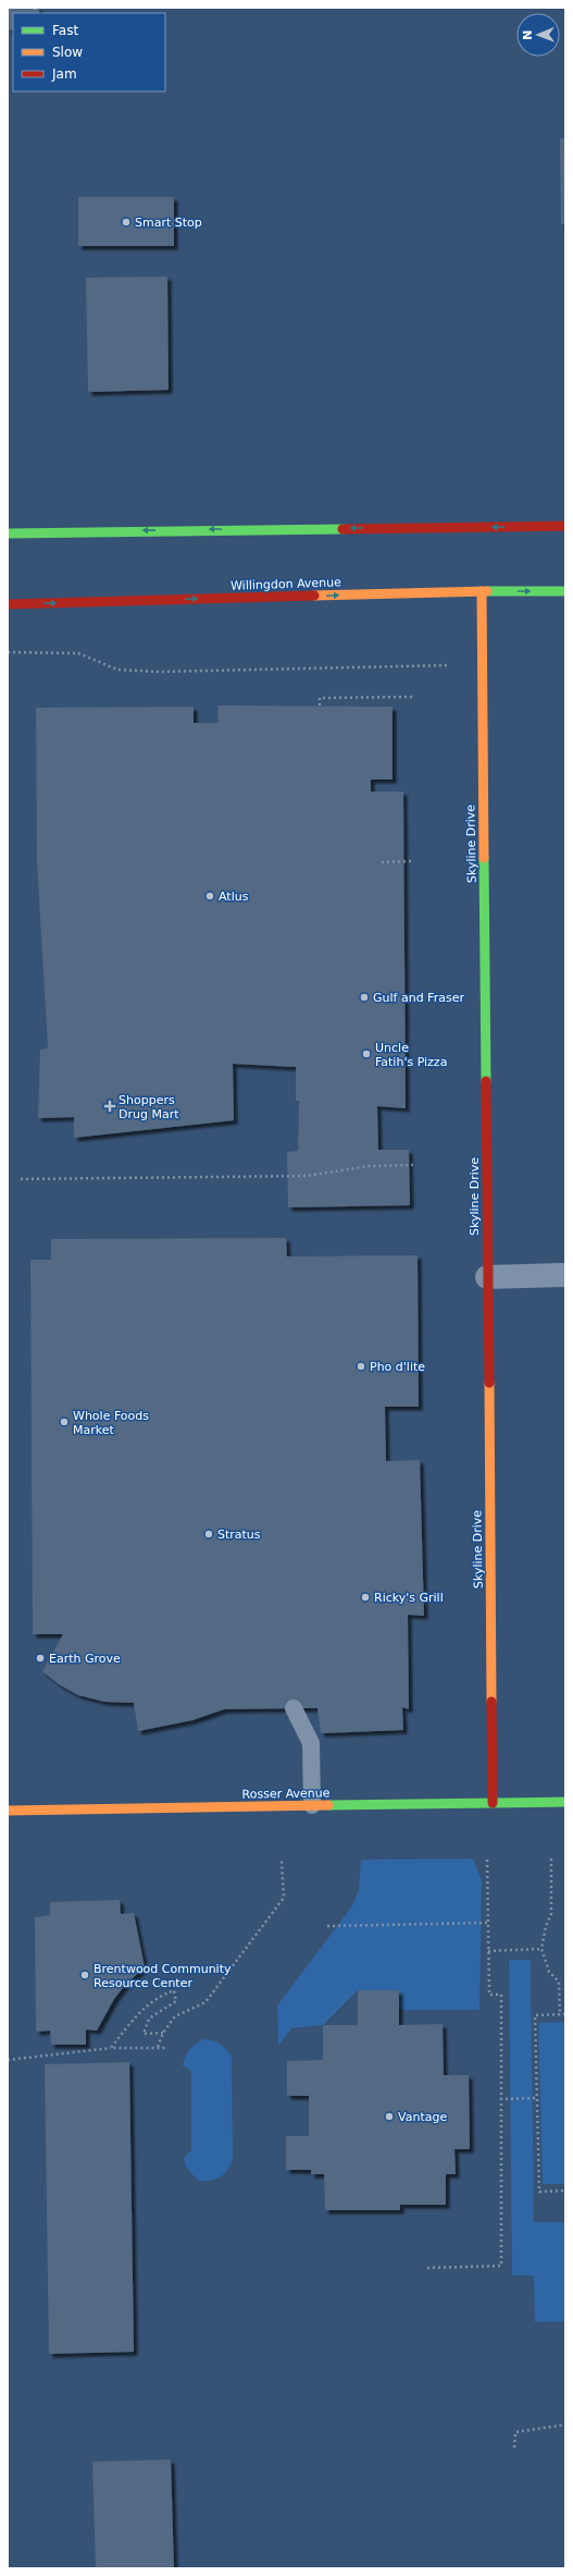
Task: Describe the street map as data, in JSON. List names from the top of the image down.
{
  "streets": {
    "street": ["Willingdon Avenue", "Skyline Drive", "Rosser Avenue"]
  },
  "crossings": [
    ["Willingdon Avenue", "Skyline Drive"],
    ["Skyline Drive", "Rosser Avenue"]
  ],
  "places": {
    "other": [
      "Smart Stop",
      "Atlus",
      "Gulf and Fraser",
      "Uncle Fatih's Pizza",
      "Pho d'lite",
      "Whole Foods Market",
      "Stratus",
      "Ricky's Grill",
      "Earth Grove",
      "Brentwood Community Resource Center",
      "Vantage"
    ],
    "health": ["Shoppers Drug Mart"]
  },
  "legend": ["Fast", "Slow", "Jam"],
  "north": "left"
}
